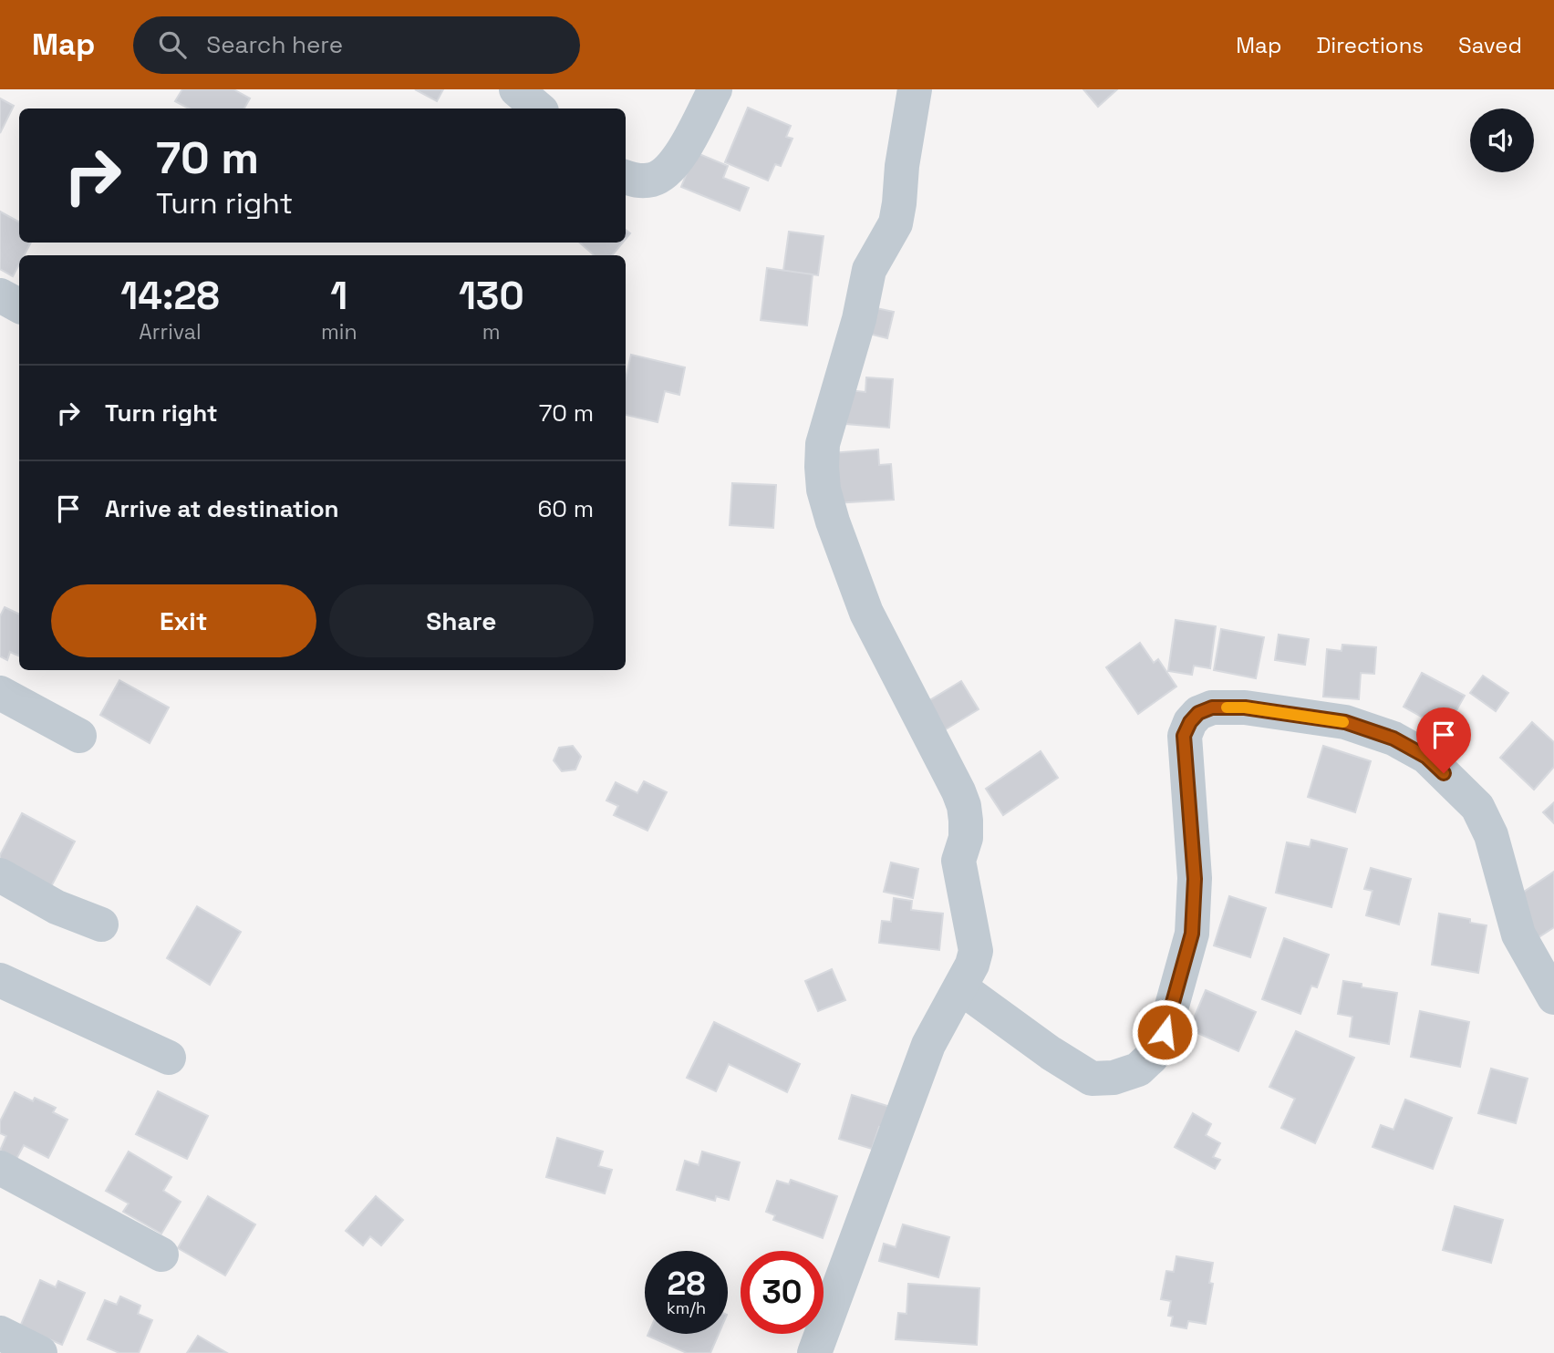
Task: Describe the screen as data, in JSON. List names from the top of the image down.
{
  "page": {
    "header": "Map",
    "search": "Search here",
    "nav": ["Map", "Directions", "Saved"],
    "turn": ["70 m", "Turn right"],
    "eta": [
      "14:28",
      "Arrival",
      "1",
      "min",
      "130",
      "m"
    ],
    "list": [
      {
        "name": "Turn right",
        "value": "70 m"
      },
      {
        "name": "Arrive at destination",
        "value": "60 m"
      }
    ],
    "buttons": ["Exit", "Share"],
    "speed": "28 km/h",
    "limit": "30"
  }
}
